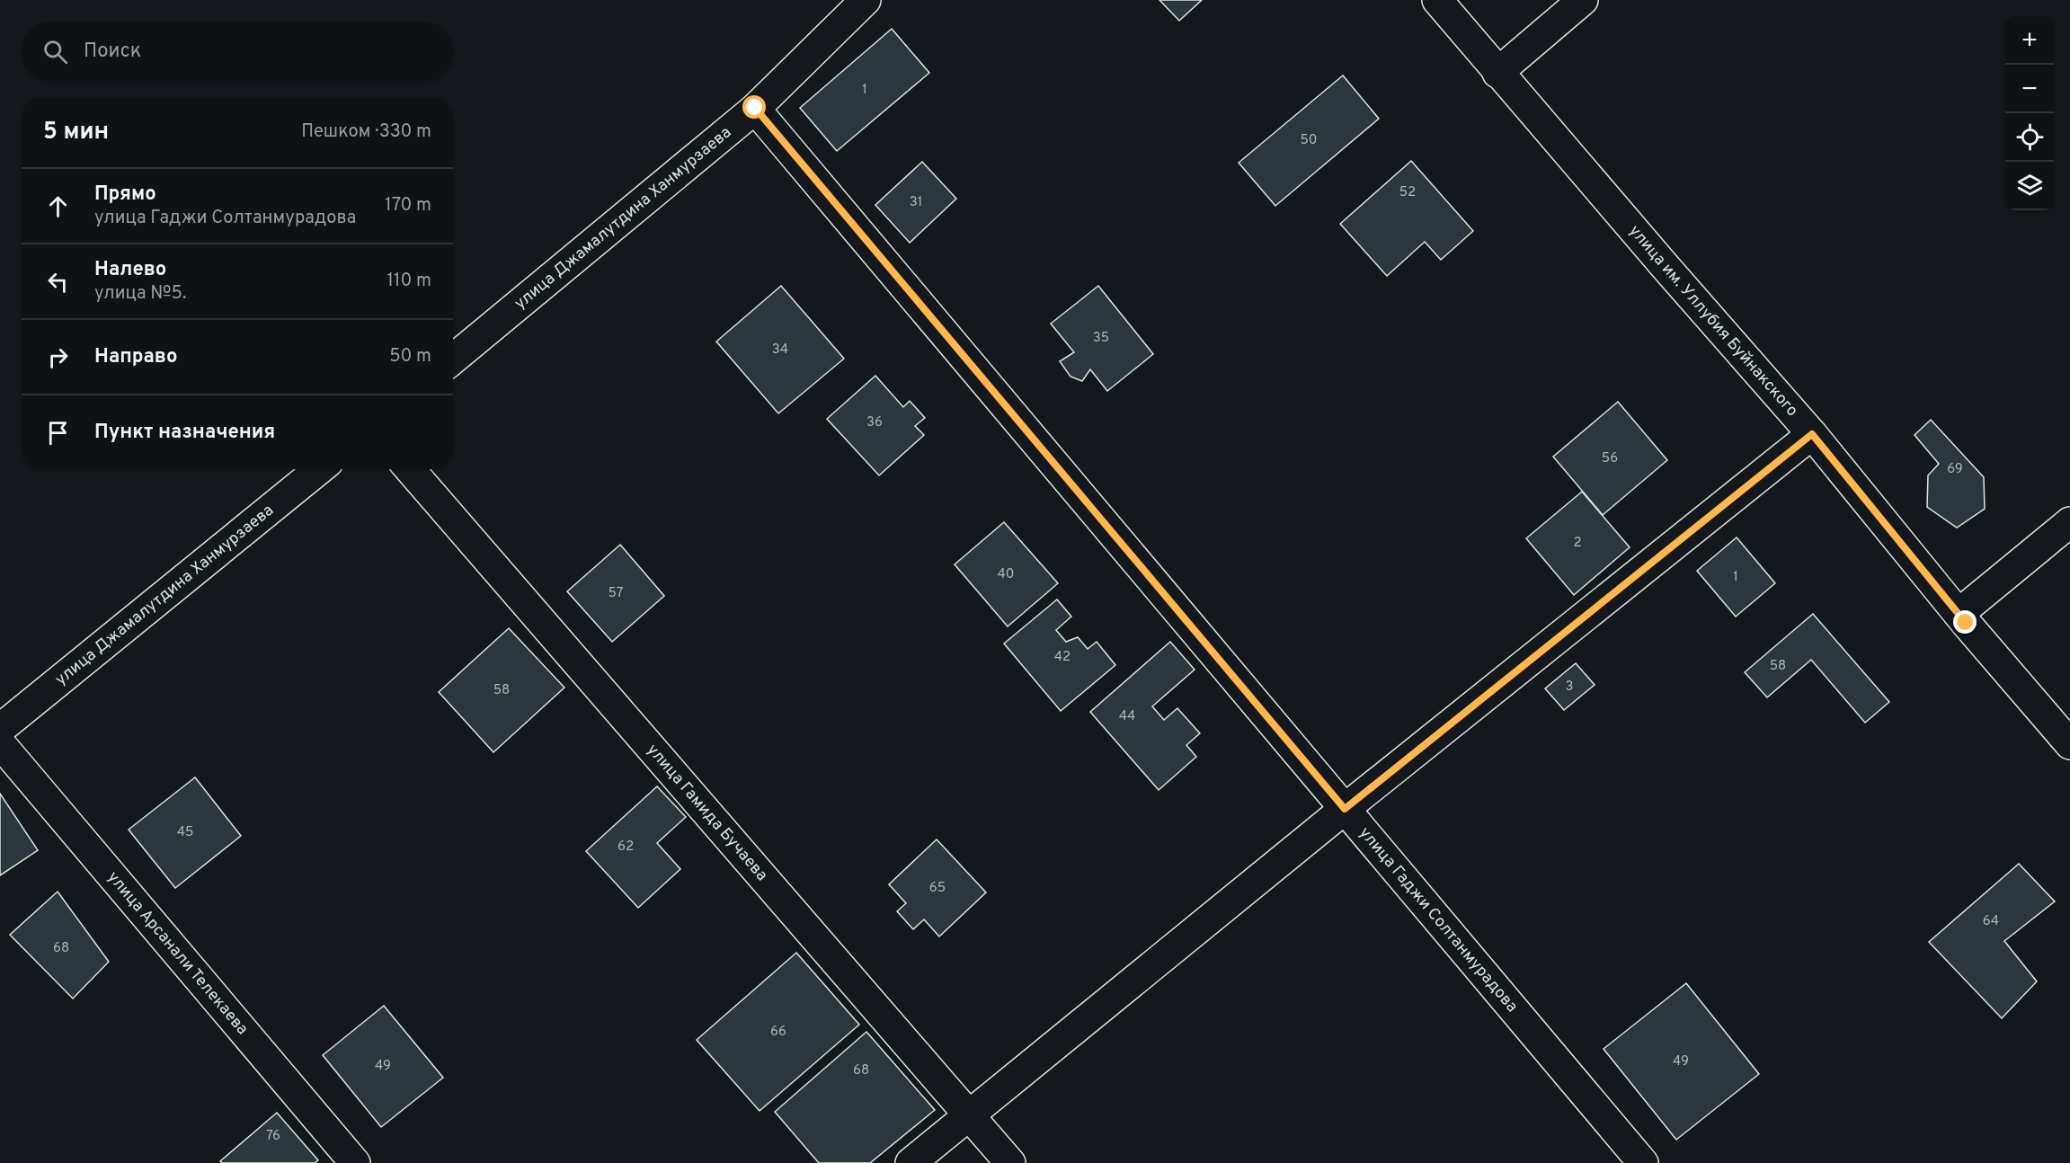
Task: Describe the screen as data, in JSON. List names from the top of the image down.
{
  "streets": {
    "street": [
      "улица Джамалутдина Ханмурзаева",
      "улица им. Уллубия Буйнакского",
      "улица Гамида Бучаева",
      "улица Гаджи Солтанмурадова",
      "улица Арсанали Телекаева"
    ]
  },
  "crossings": [
    ["улица Джамалутдина Ханмурзаева", "улица Гаджи Солтанмурадова"]
  ],
  "house_numbers": [
    "1",
    "50",
    "52",
    "31",
    "35",
    "34",
    "36",
    "56",
    "69",
    "2",
    "40",
    "1",
    "57",
    "42",
    "58",
    "3",
    "58",
    "44",
    "45",
    "62",
    "65",
    "64",
    "68",
    "66",
    "49",
    "49",
    "68",
    "76"
  ],
  "page": {
    "map_buttons": ["+", "−"],
    "search": "Поиск",
    "heading": ["5 мин", "Пешком · 330 m"],
    "list": [
      ["Прямо", "улица Гаджи Солтанмурадова", "170 m"],
      ["Налево", "улица №5.", "110 m"],
      ["Направо", "50 m"],
      "Пункт назначения"
    ]
  }
}
